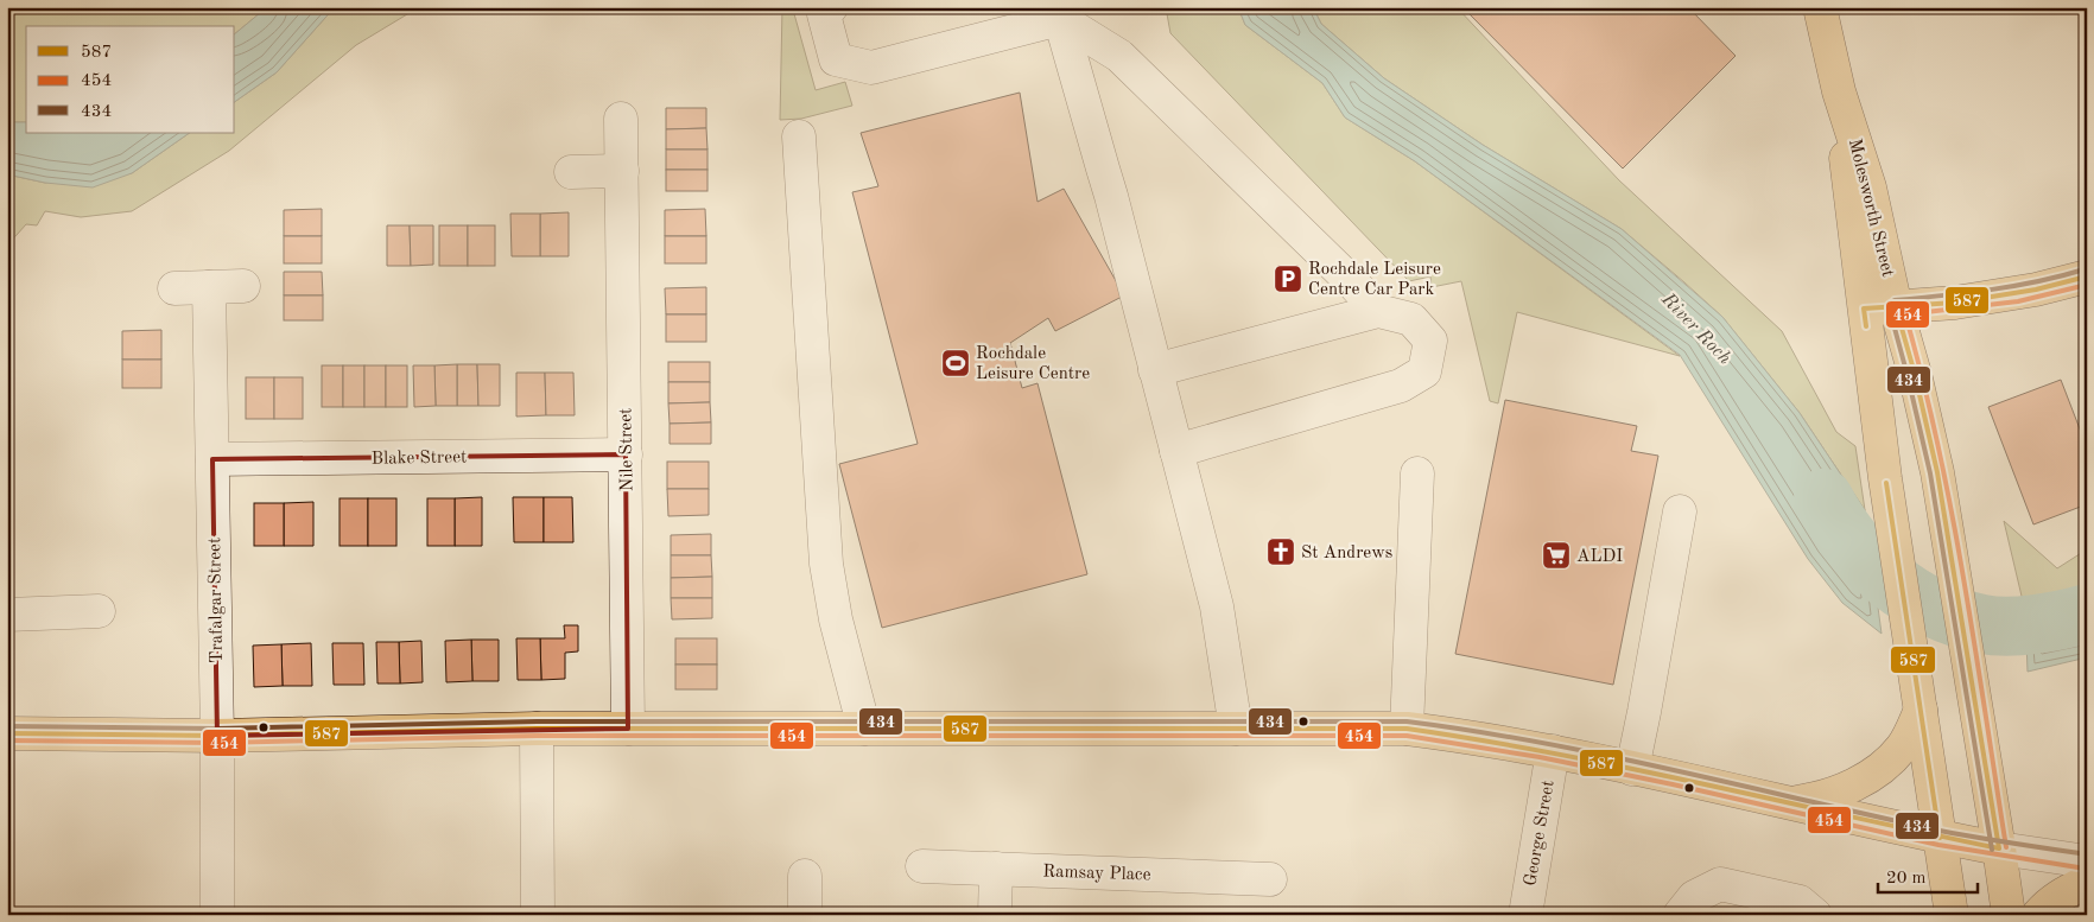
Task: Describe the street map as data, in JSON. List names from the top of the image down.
{
  "streets": {
    "main road": ["Molesworth Street"],
    "street": [
      "Nile Street",
      "Blake Street",
      "Trafalgar Street",
      "George Street",
      "Ramsay Place"
    ]
  },
  "crossings": [
    ["Nile Street", "Blake Street"],
    ["Blake Street", "Trafalgar Street"]
  ],
  "water": ["River Roch"],
  "places": {
    "parking": ["Rochdale Leisure Centre Car Park"],
    "sports": ["Rochdale Leisure Centre"],
    "church": ["St Andrews"],
    "supermarket": ["ALDI"]
  },
  "lines": ["transit line 434", "transit line 587", "transit line 454"],
  "legend": ["587", "454", "434"],
  "scale_bar": "20 m"
}
